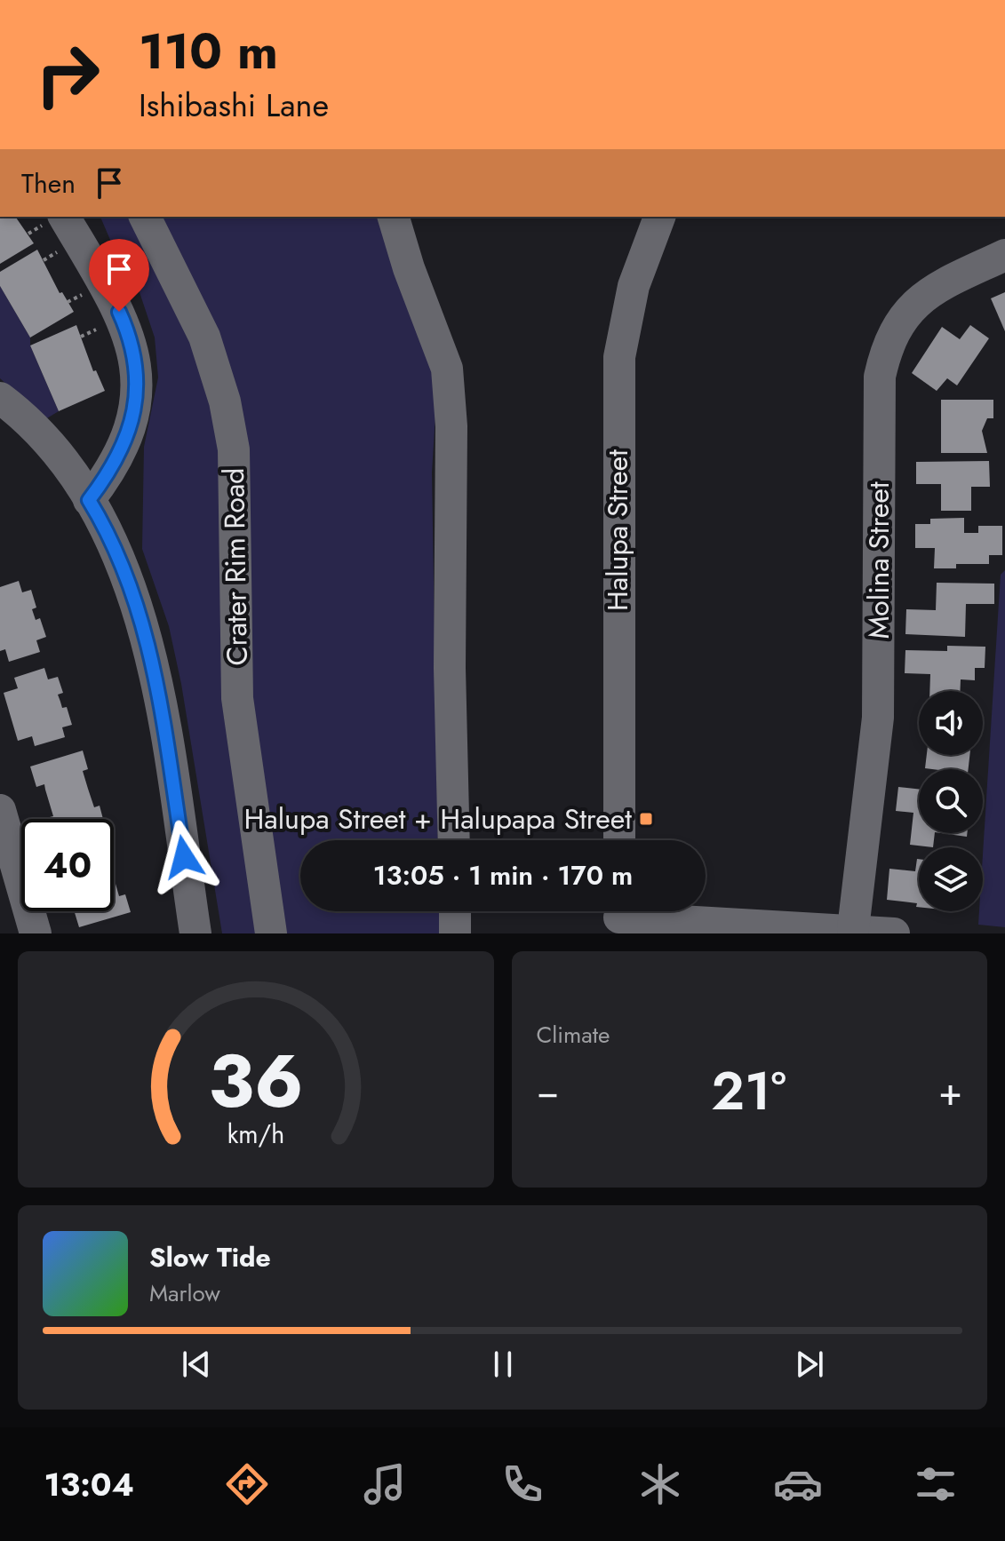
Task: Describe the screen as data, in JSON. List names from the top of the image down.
{
  "streets": {
    "street": ["Halupa Street", "Molina Street", "Crater Rim Road"]
  },
  "places": {
    "transit": ["Halupa Street + Halupapa Street"]
  },
  "page": {
    "turn": ["110 m", "Ishibashi Lane"],
    "then": "Then",
    "limit": "40",
    "trip": "13:05 · 1 min · 170 m",
    "tile": "Climate",
    "heat": ["−", "21°", "+"],
    "song": ["Slow Tide", "Marlow"],
    "tabs": "13:04",
    "gauge": ["36", "km/h"]
  }
}
